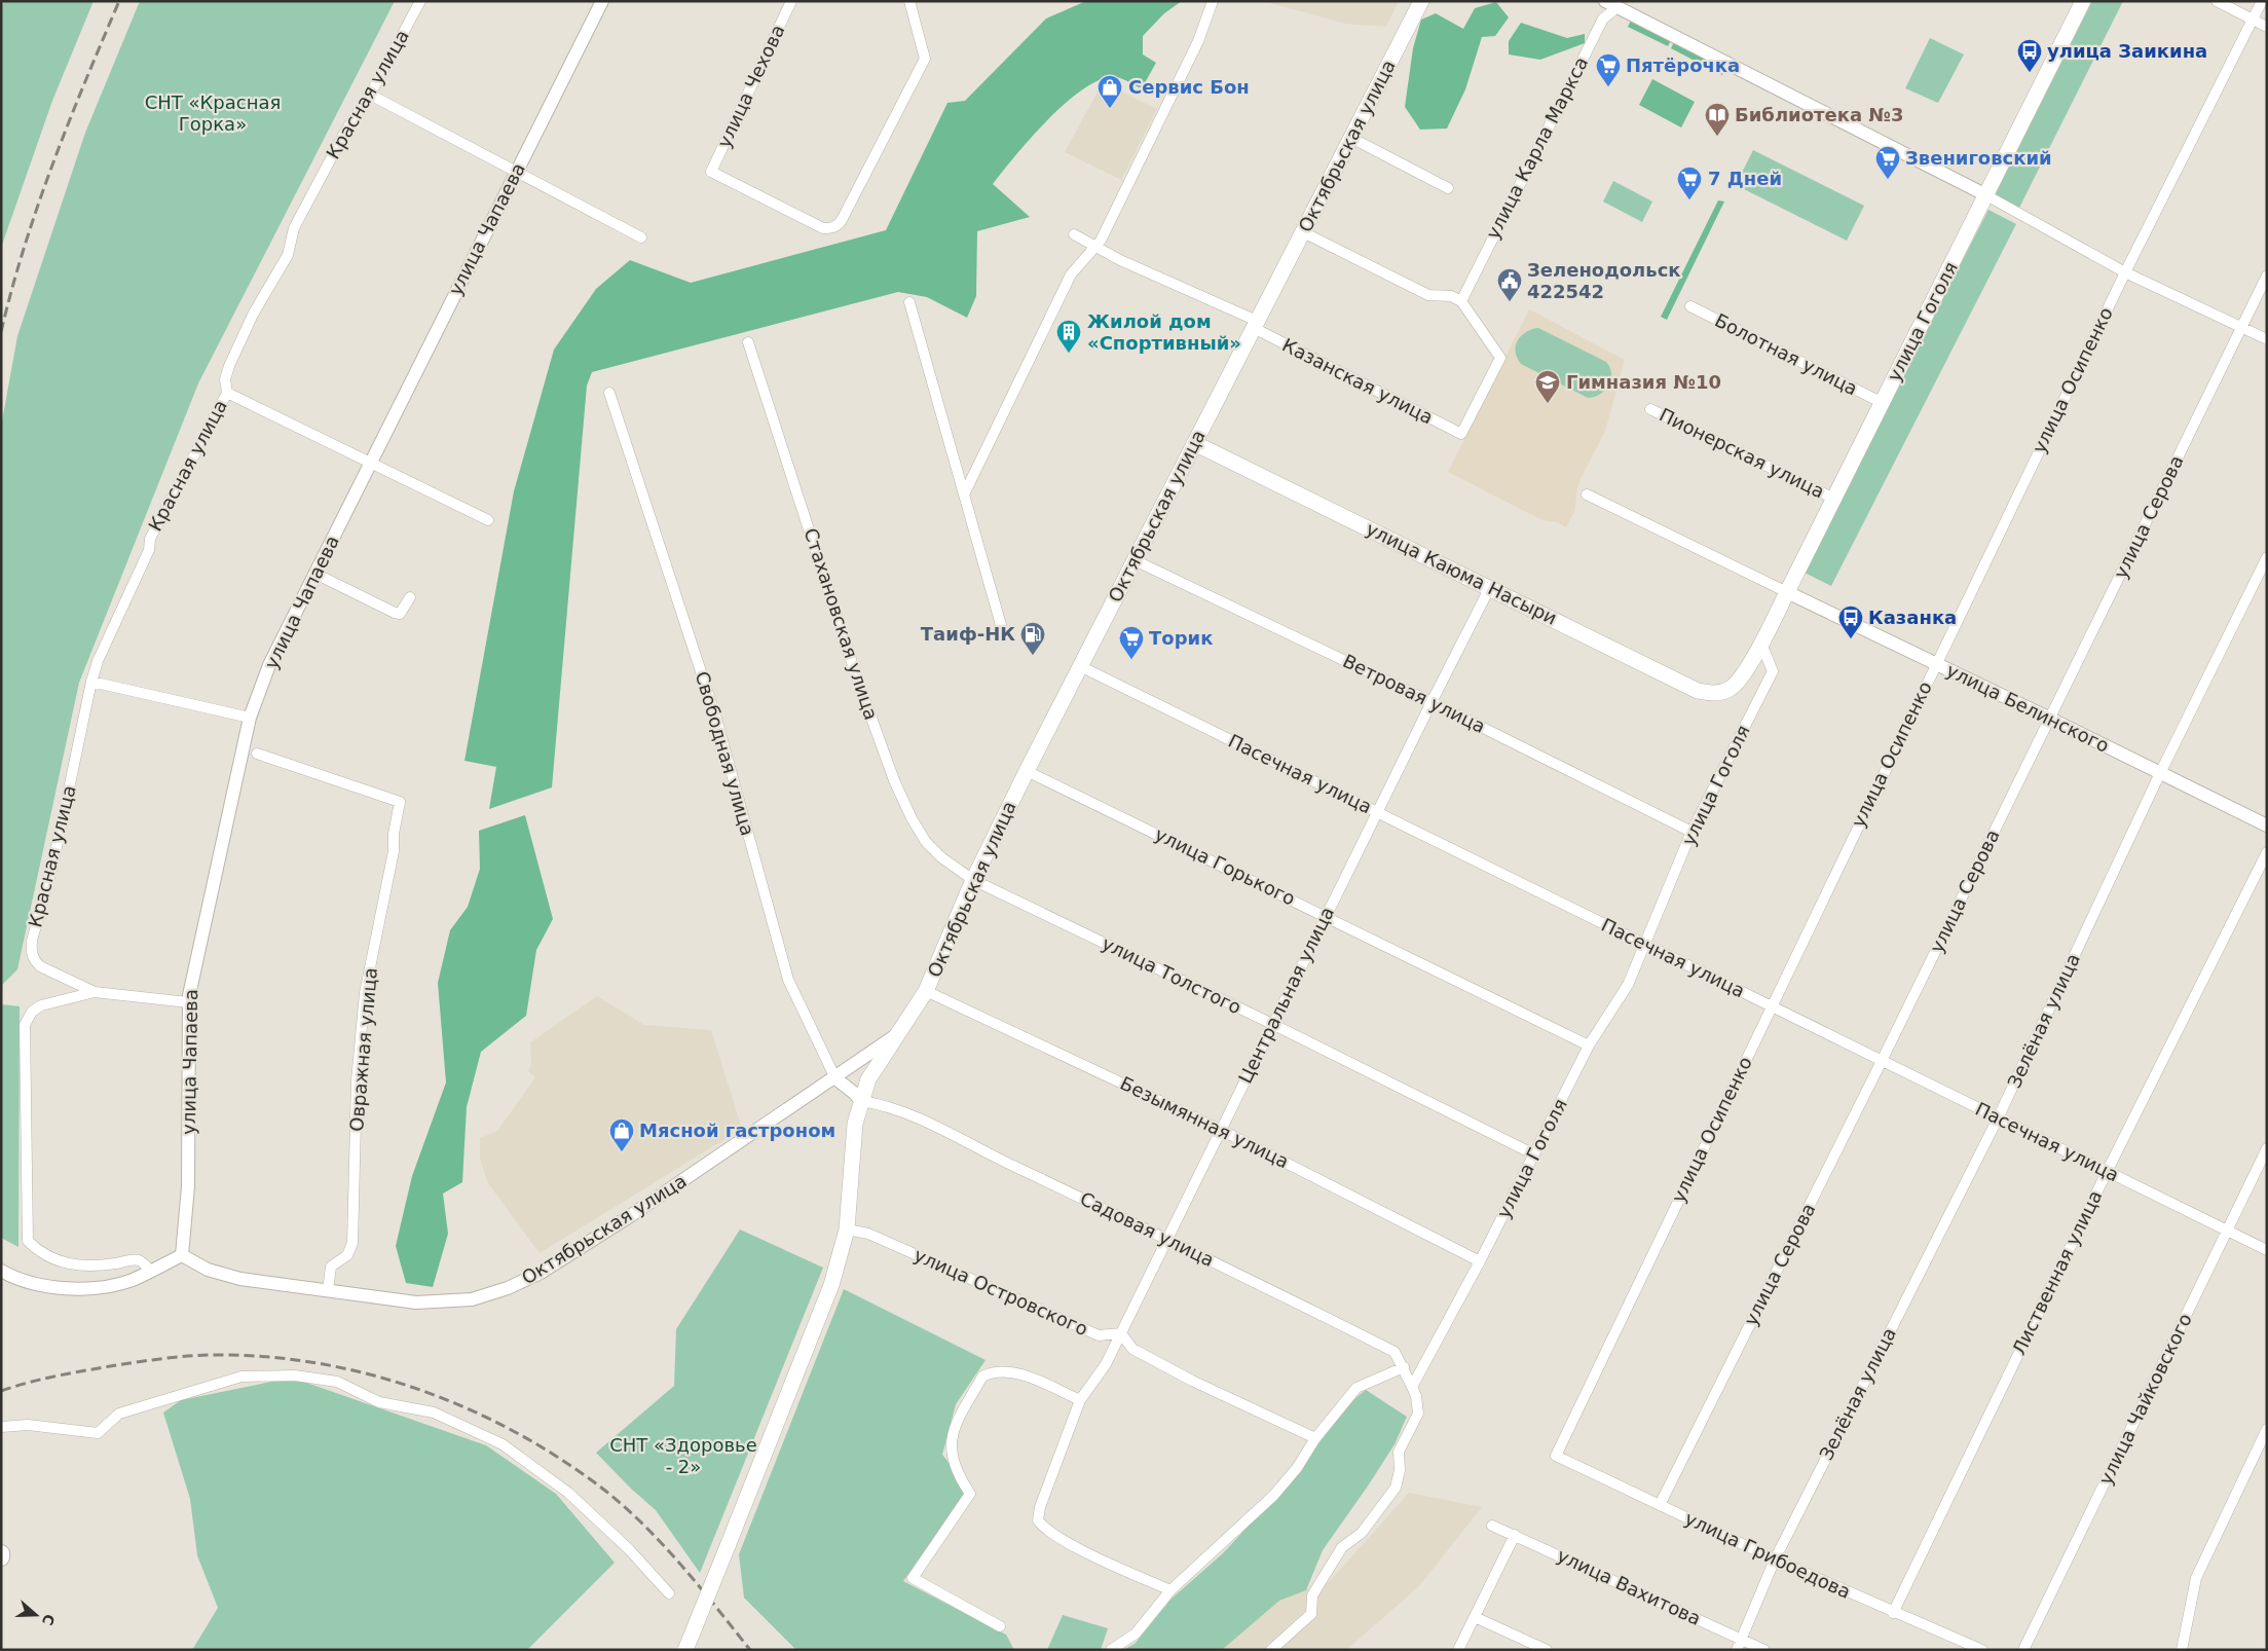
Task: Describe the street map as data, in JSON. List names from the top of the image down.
{
  "streets": {
    "main road": ["Октябрьская улица", "улица Гоголя", "улица Каюма Насыри"],
    "street": [
      "улица Чехова",
      "Красная улица",
      "улица Карла Маркса",
      "улица Чапаева",
      "Болотная улица",
      "улица Осипенко",
      "Казанская улица",
      "Пионерская улица",
      "улица Серова",
      "Стахановская улица",
      "Ветровая улица",
      "улица Белинского",
      "Свободная улица",
      "Пасечная улица",
      "улица Горького",
      "улица Толстого",
      "Центральная улица",
      "Зелёная улица",
      "Овражная улица",
      "Безымянная улица",
      "Садовая улица",
      "Лиственная улица",
      "улица Островского",
      "улица Чайковского",
      "улица Грибоедова",
      "улица Вахитова"
    ]
  },
  "crossings": [
    ["Октябрьская улица", "улица Чапаева"],
    ["Октябрьская улица", "Казанская улица"],
    ["Октябрьская улица", "улица Каюма Насыри"],
    ["Октябрьская улица", "Стахановская улица"],
    ["Октябрьская улица", "Ветровая улица"],
    ["Октябрьская улица", "Свободная улица"],
    ["Октябрьская улица", "Пасечная улица"],
    ["Октябрьская улица", "улица Горького"],
    ["Октябрьская улица", "улица Толстого"],
    ["Октябрьская улица", "Овражная улица"],
    ["Октябрьская улица", "Безымянная улица"],
    ["Октябрьская улица", "Садовая улица"],
    ["Октябрьская улица", "улица Островского"],
    ["улица Карла Маркса", "Казанская улица"],
    ["улица Гоголя", "Болотная улица"],
    ["улица Гоголя", "Пионерская улица"],
    ["улица Гоголя", "улица Каюма Насыри"],
    ["улица Гоголя", "Ветровая улица"],
    ["улица Гоголя", "улица Белинского"],
    ["улица Гоголя", "Пасечная улица"],
    ["улица Гоголя", "улица Горького"],
    ["улица Гоголя", "улица Толстого"],
    ["улица Гоголя", "Безымянная улица"],
    ["улица Гоголя", "Садовая улица"],
    ["улица Осипенко", "улица Белинского"],
    ["улица Осипенко", "Пасечная улица"],
    ["улица Осипенко", "улица Грибоедова"],
    ["улица Серова", "улица Белинского"],
    ["улица Серова", "Пасечная улица"],
    ["улица Серова", "улица Грибоедова"],
    ["улица Каюма Насыри", "Центральная улица"],
    ["Стахановская улица", "улица Толстого"],
    ["Ветровая улица", "Центральная улица"],
    ["улица Белинского", "Зелёная улица"],
    ["Свободная улица", "Садовая улица"],
    ["Пасечная улица", "Центральная улица"],
    ["Пасечная улица", "Зелёная улица"],
    ["Пасечная улица", "Лиственная улица"],
    ["Пасечная улица", "улица Чайковского"],
    ["улица Горького", "Центральная улица"],
    ["улица Толстого", "Центральная улица"],
    ["Центральная улица", "Безымянная улица"],
    ["Центральная улица", "Садовая улица"],
    ["Центральная улица", "улица Островского"],
    ["Зелёная улица", "улица Грибоедова"],
    ["Зелёная улица", "улица Вахитова"],
    ["Лиственная улица", "улица Грибоедова"]
  ],
  "parks": ["СНТ «Красная Горка»", "СНТ «Здоровье - 2»"],
  "places": {
    "bus stop": ["улица Заикина", "Казанка"],
    "supermarket": [
      "Пятёрочка",
      "Звениговский",
      "7 Дней",
      "Торик"
    ],
    "shop": ["Сервис Бон", "Мясной гастроном"],
    "library": ["Библиотека №3"],
    "public building": ["Зеленодольск 422542"],
    "building": ["Жилой дом «Спортивный»"],
    "school or university": ["Гимназия №10"],
    "fuel station": ["Таиф-НК"]
  },
  "north": "right"
}
